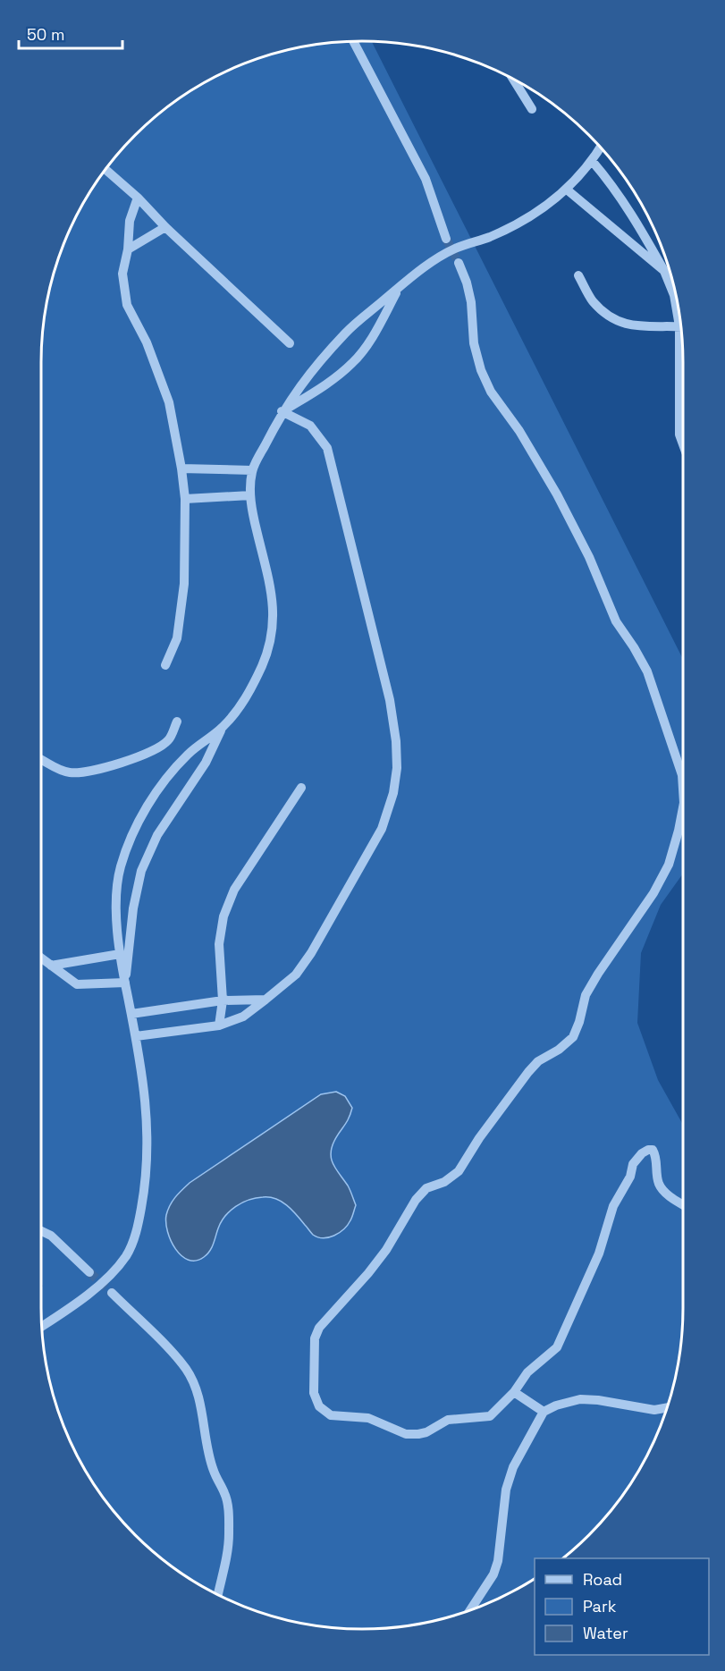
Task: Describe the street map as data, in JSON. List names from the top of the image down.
{
  "legend": ["Road", "Park", "Water"],
  "scale_bar": "50 m"
}
